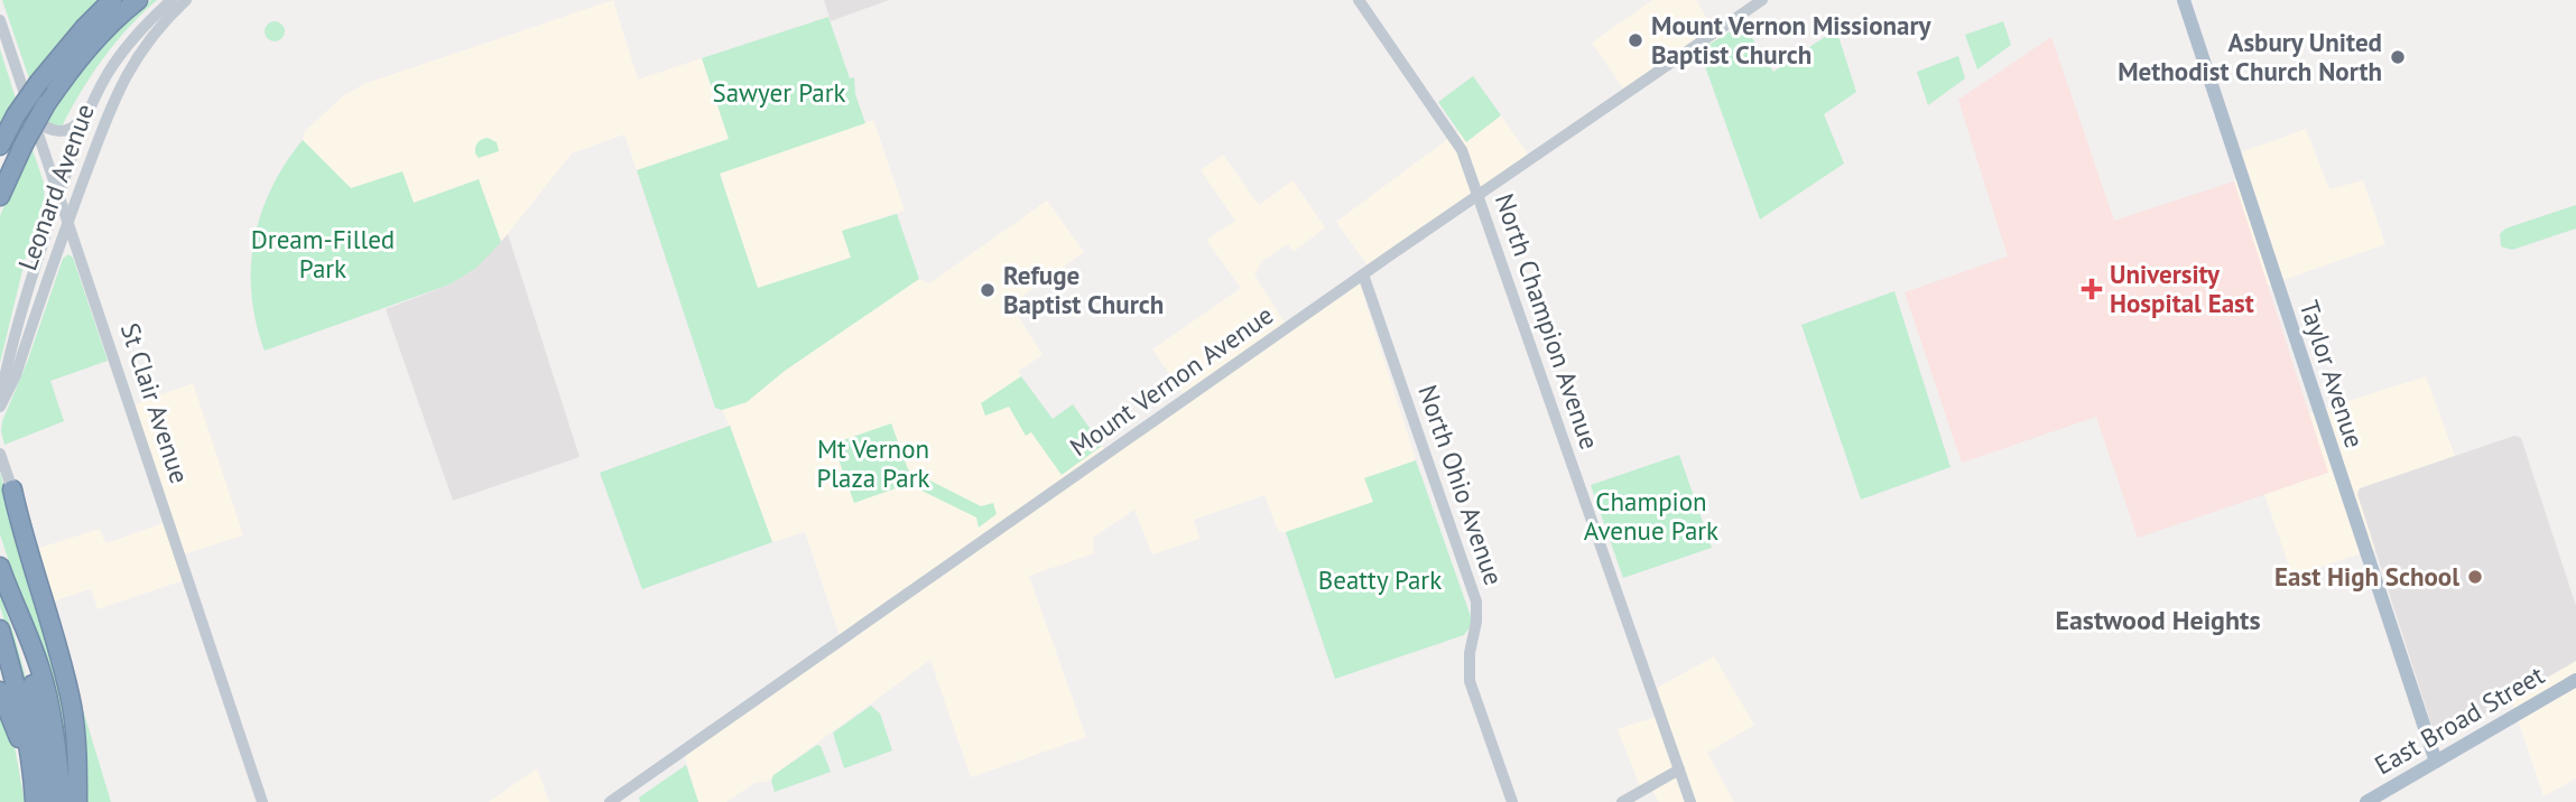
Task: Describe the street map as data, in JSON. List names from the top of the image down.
{
  "streets": {
    "main road": ["Taylor Avenue", "East Broad Street"],
    "street": [
      "Leonard Avenue",
      "North Champion Avenue",
      "Mount Vernon Avenue",
      "St Clair Avenue",
      "North Ohio Avenue"
    ]
  },
  "crossings": [
    ["Leonard Avenue", "St Clair Avenue"],
    ["North Champion Avenue", "Mount Vernon Avenue"],
    ["Taylor Avenue", "East Broad Street"],
    ["Mount Vernon Avenue", "North Ohio Avenue"]
  ],
  "districts": ["Eastwood Heights"],
  "parks": [
    "Sawyer Park",
    "Dream-Filled Park",
    "Mt Vernon Plaza Park",
    "Champion Avenue Park",
    "Beatty Park"
  ],
  "places": {
    "other": [
      "Mount Vernon Missionary Baptist Church",
      "Asbury United Methodist Church North",
      "Refuge Baptist Church",
      "East High School"
    ],
    "health": ["University Hospital East"]
  }
}
